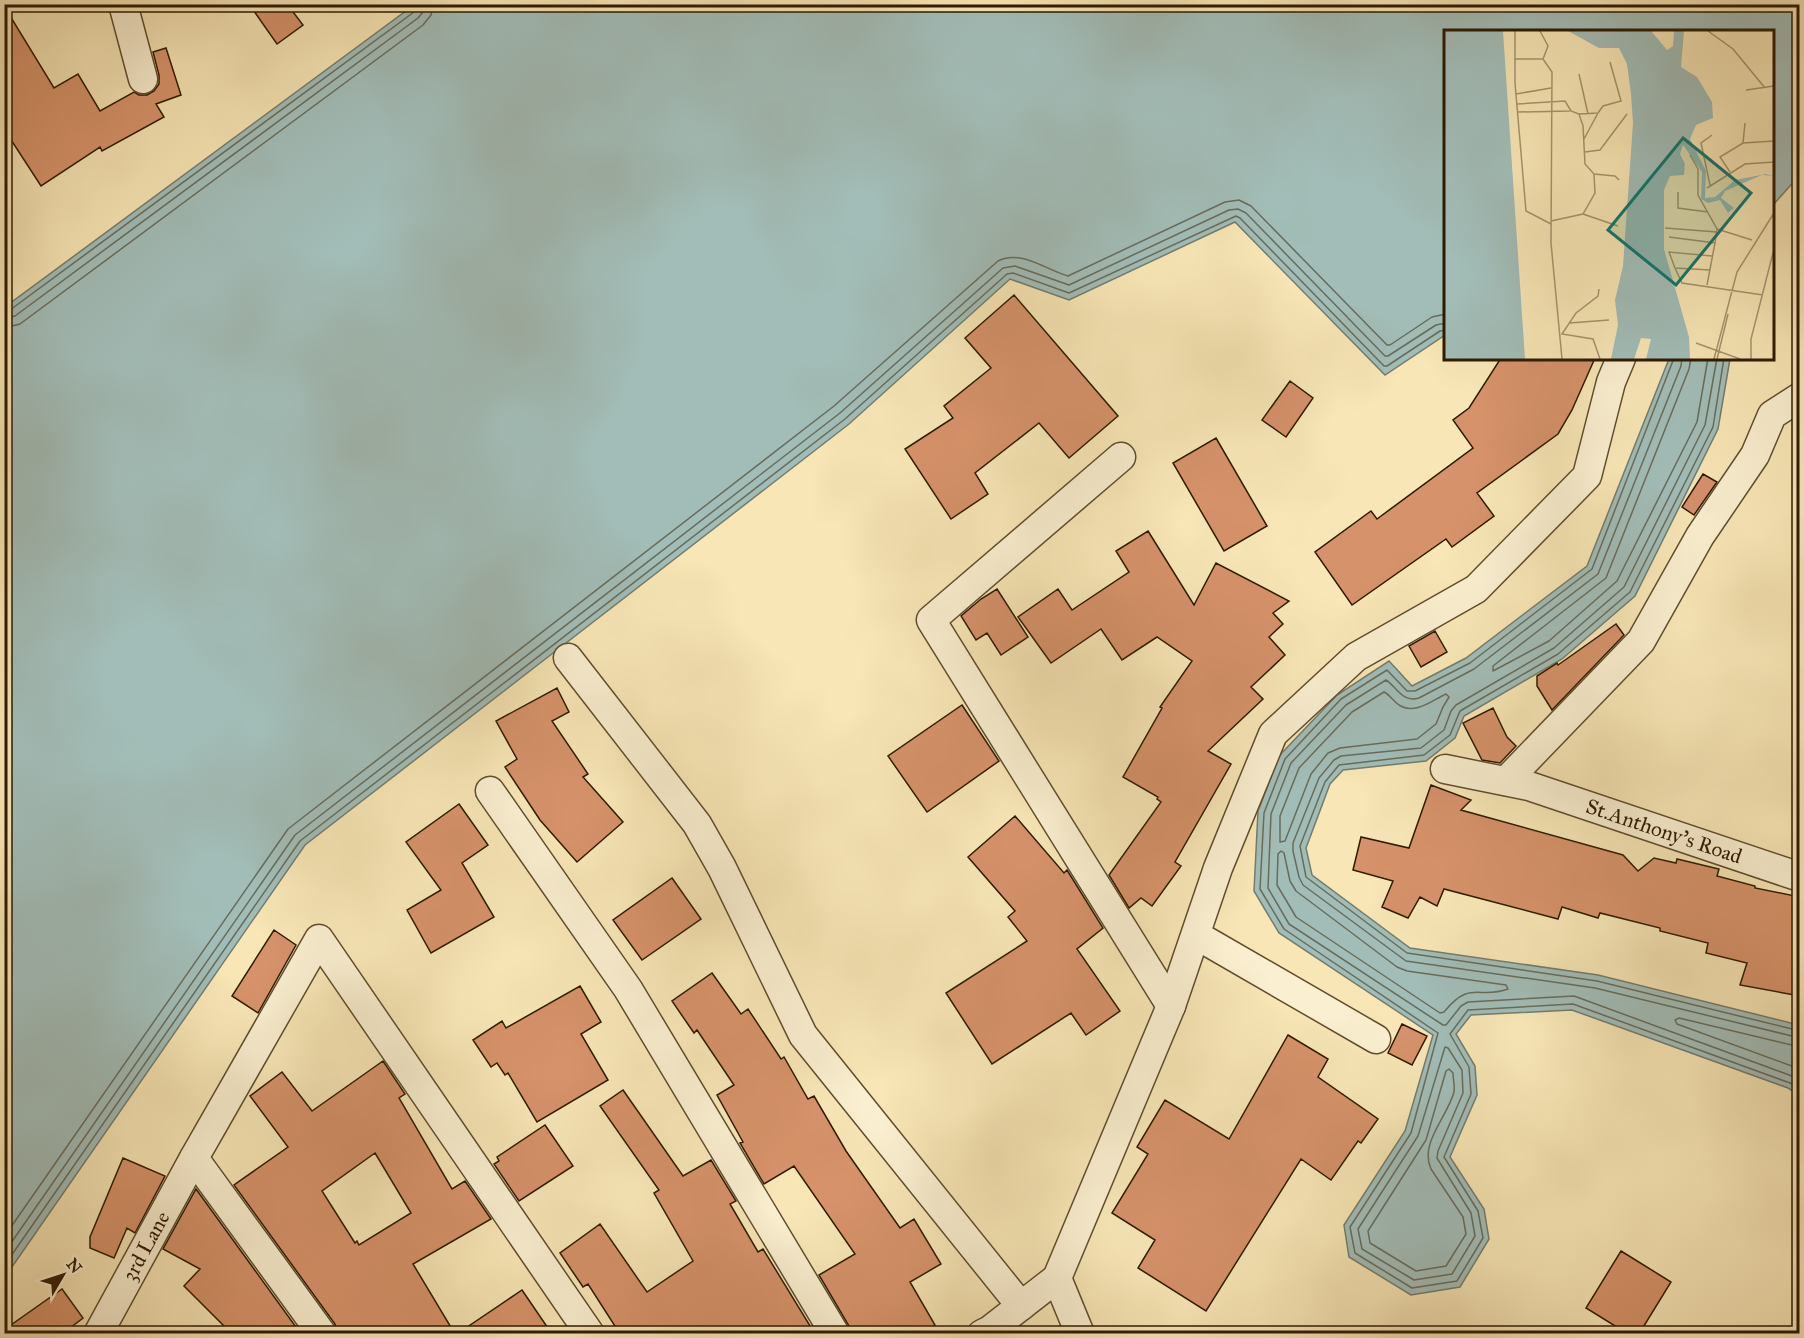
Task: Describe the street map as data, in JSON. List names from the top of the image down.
{
  "streets": {
    "street": ["St.Anthony's Road", "3rd Lane"]
  },
  "north": "top right"
}
